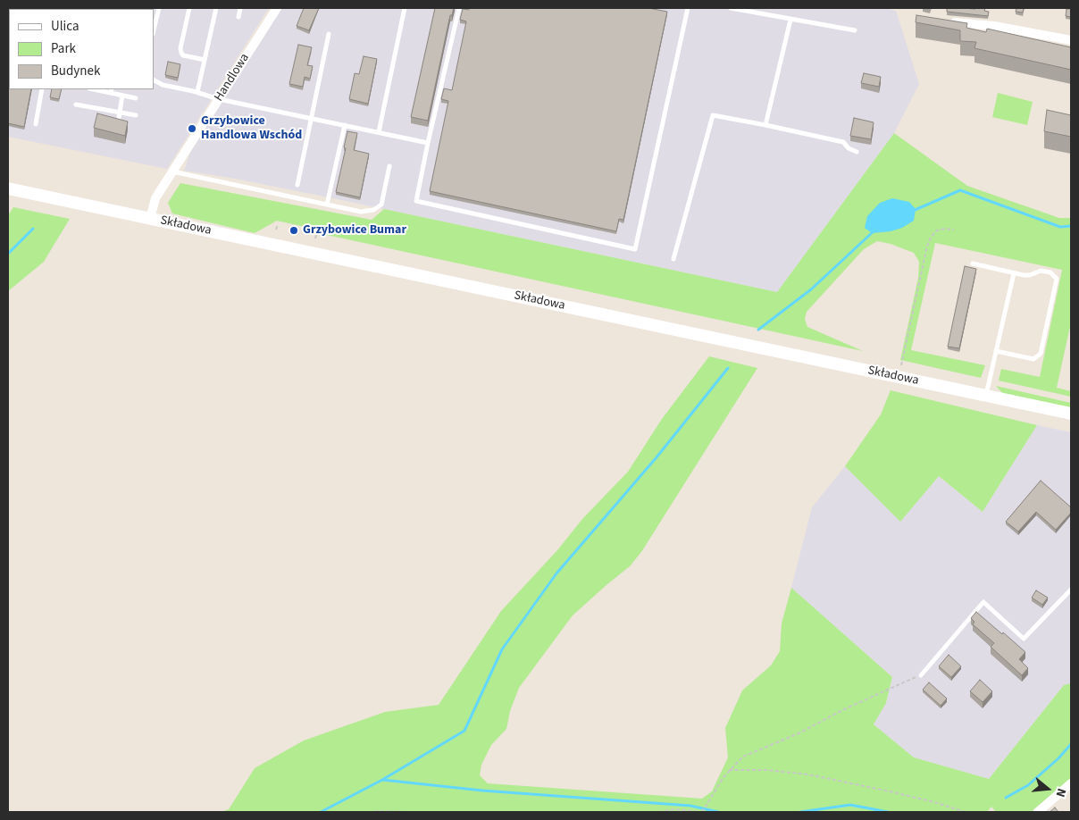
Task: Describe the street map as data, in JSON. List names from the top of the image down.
{
  "streets": {
    "main road": ["Składowa"],
    "street": ["Handlowa"]
  },
  "crossings": [
    ["Handlowa", "Składowa"]
  ],
  "places": ["Grzybowice Handlowa Wschód", "Grzybowice Bumar"],
  "legend": ["Ulica", "Park", "Budynek"],
  "north": "right"
}
